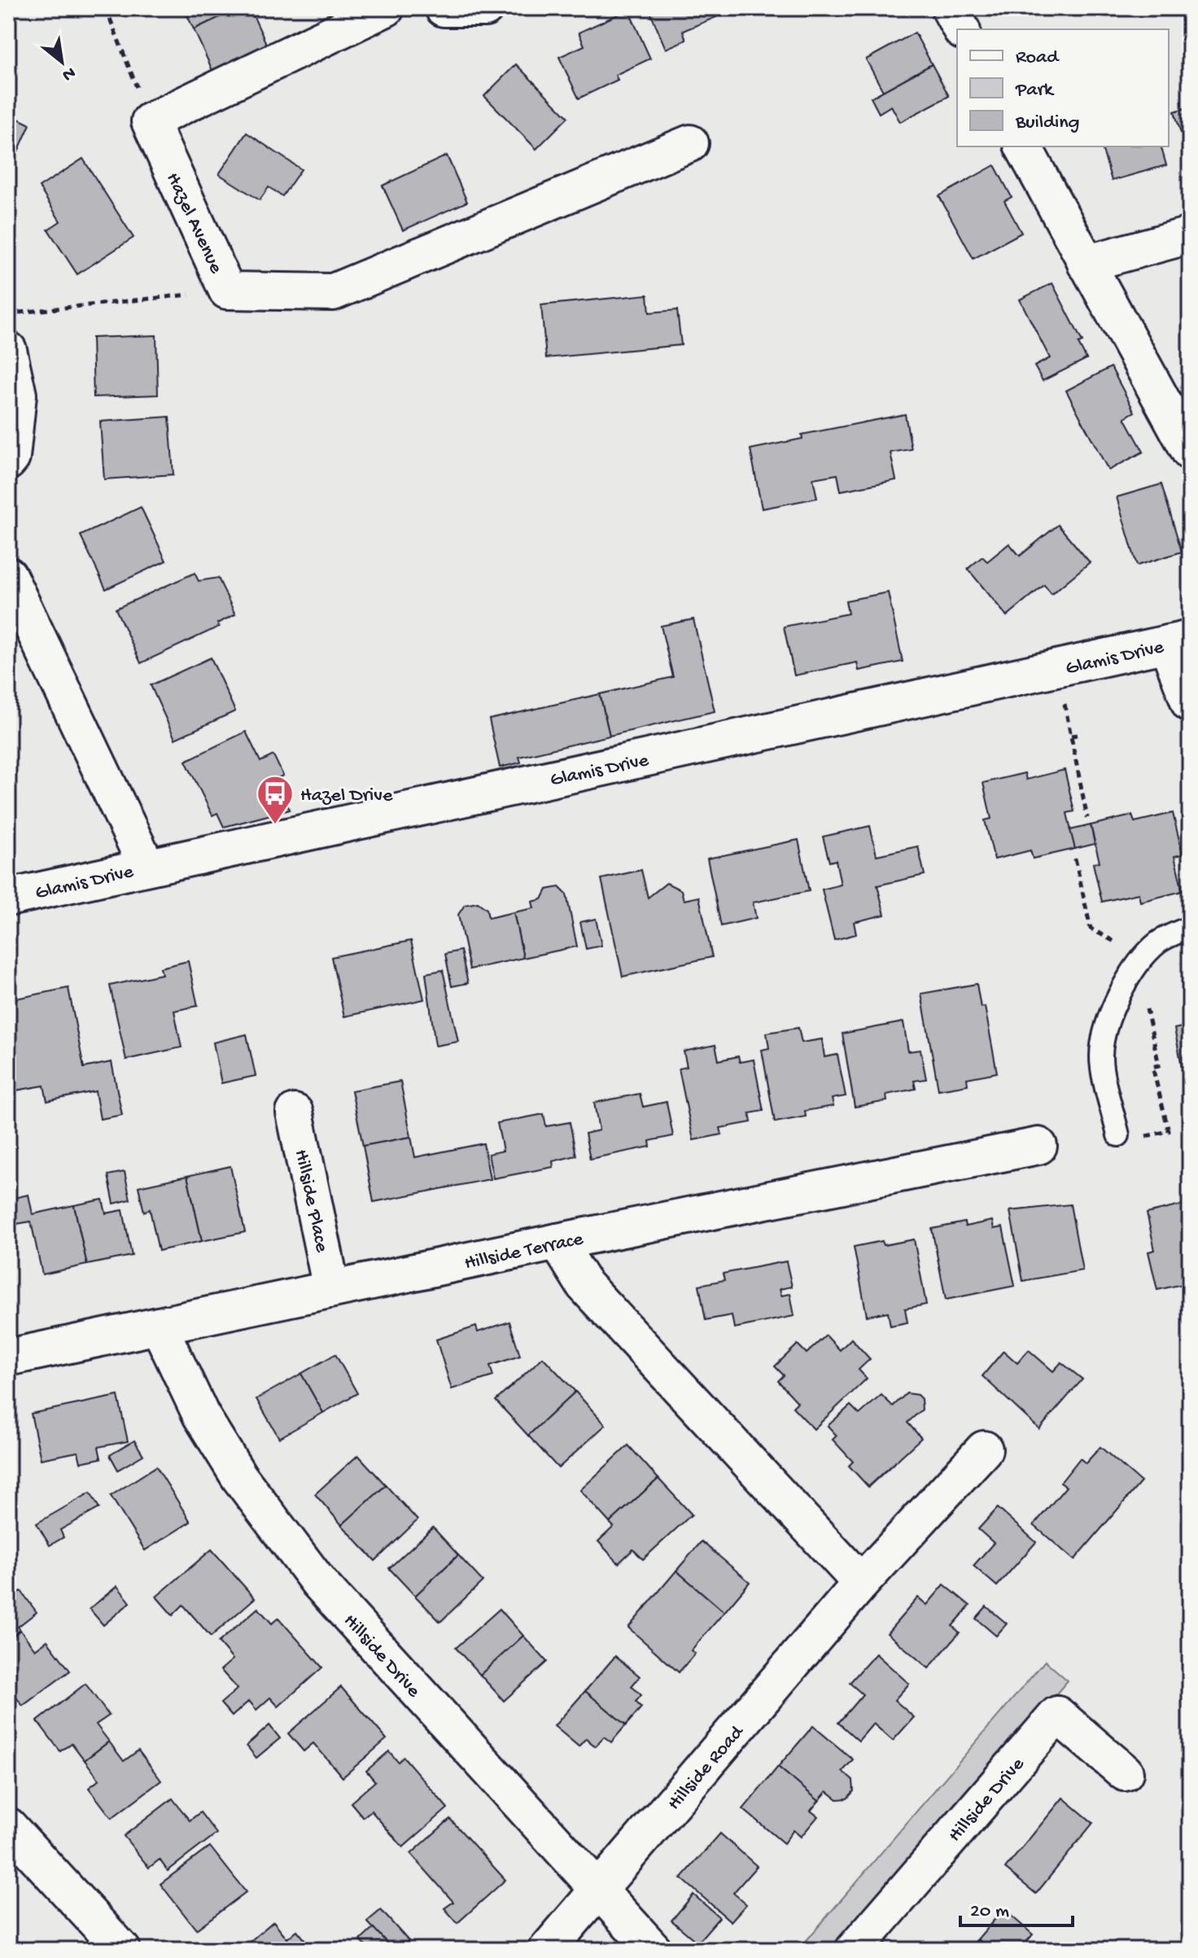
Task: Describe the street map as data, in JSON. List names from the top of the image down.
{
  "streets": {
    "street": [
      "Hazel Avenue",
      "Glamis Drive",
      "Hillside Place",
      "Hillside Terrace",
      "Hillside Drive",
      "Hillside Road"
    ]
  },
  "crossings": [
    ["Hillside Place", "Hillside Terrace"],
    ["Hillside Terrace", "Hillside Drive"],
    ["Hillside Drive", "Hillside Road"]
  ],
  "places": {
    "bus stop": ["Hazel Drive"]
  },
  "legend": ["Road", "Park", "Building"],
  "scale_bar": "20 m",
  "north": "bottom right"
}
